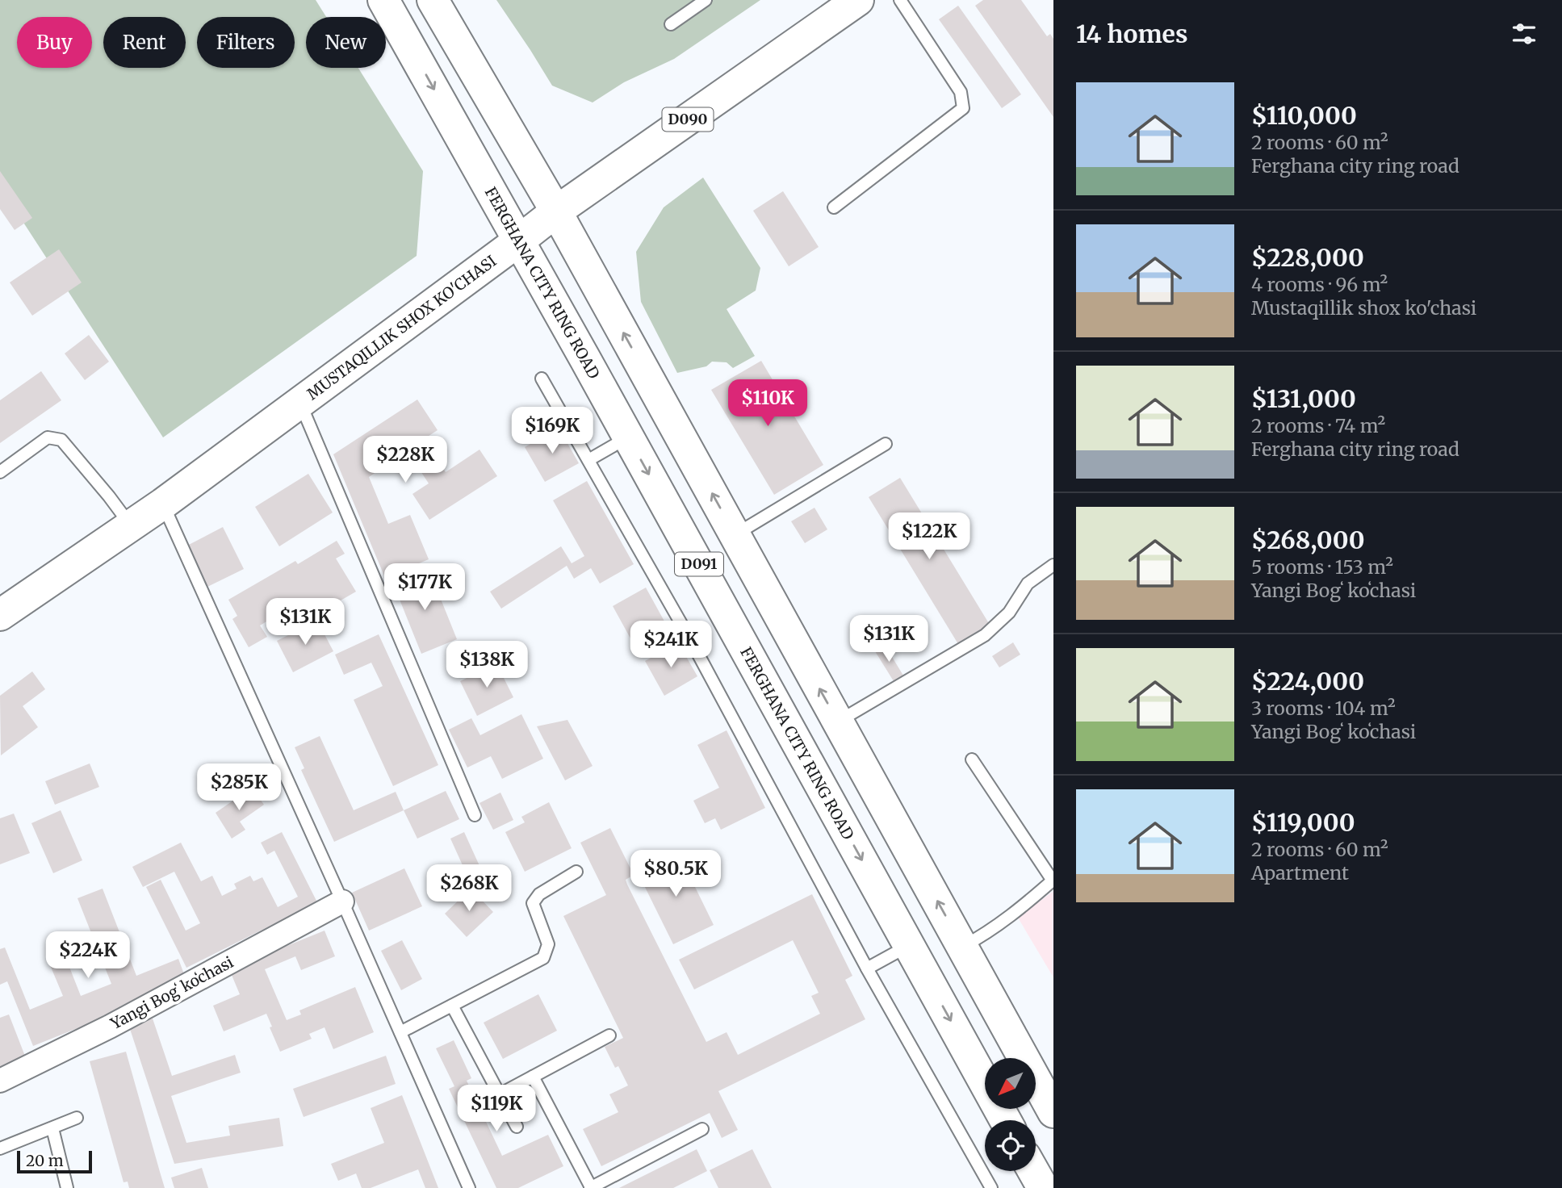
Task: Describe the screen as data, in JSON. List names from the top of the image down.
{
  "streets": {
    "main road": [
      "D090",
      "FERGHANA CITY RING ROAD",
      "MUSTAQILLIK SHOX KO'CHASI",
      "D091"
    ],
    "street": ["Yangi Bogʻ koʻchasi"]
  },
  "crossings": [
    ["FERGHANA CITY RING ROAD", "MUSTAQILLIK SHOX KO'CHASI"],
    ["MUSTAQILLIK SHOX KO'CHASI", "D091"]
  ],
  "scale_bar": "20 m",
  "north": "bottom left",
  "page": {
    "heading": "14 homes",
    "chip": [
      "Buy",
      "Rent",
      "Filters",
      "New"
    ],
    "list": [
      {
        "name": "$110,000",
        "note": "2 rooms · 60 m² · Ferghana city ring road"
      },
      {
        "name": "$228,000",
        "note": "4 rooms · 96 m² · Mustaqillik shox ko'chasi"
      },
      {
        "name": "$131,000",
        "note": "2 rooms · 74 m² · Ferghana city ring road"
      },
      {
        "name": "$268,000",
        "note": "5 rooms · 153 m² · Yangi Bogʻ koʻchasi"
      },
      {
        "name": "$224,000",
        "note": "3 rooms · 104 m² · Yangi Bogʻ koʻchasi"
      },
      {
        "name": "$119,000",
        "note": "2 rooms · 60 m² · Apartment"
      }
    ],
    "price": [
      "$110K",
      "$169K",
      "$228K",
      "$122K",
      "$177K",
      "$131K",
      "$131K",
      "$241K",
      "$138K",
      "$285K",
      "$80.5K",
      "$268K",
      "$224K",
      "$119K"
    ],
    "scale": "20 m"
  }
}
